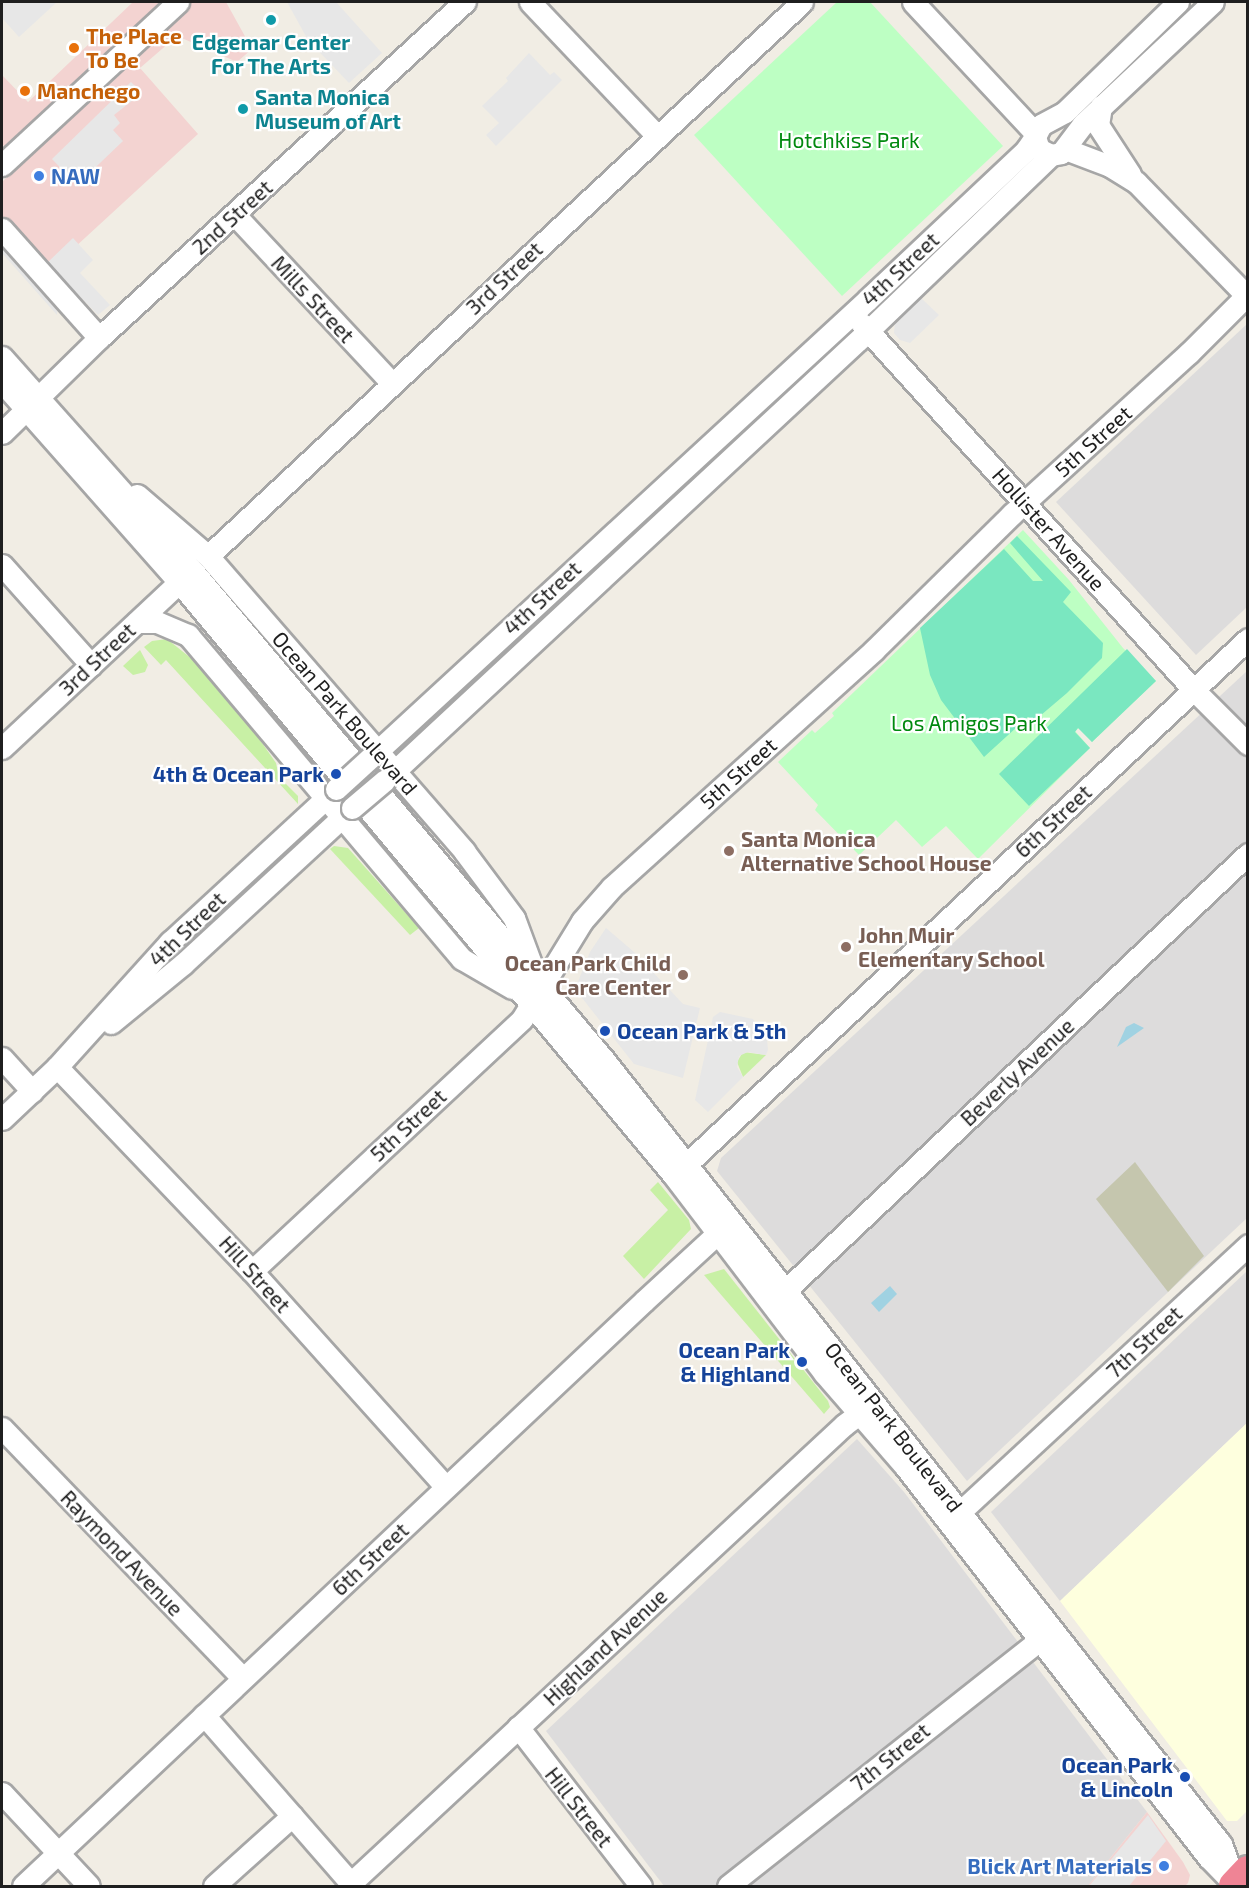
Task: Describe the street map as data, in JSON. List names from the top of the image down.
{
  "streets": {
    "street": [
      "2nd Street",
      "4th Street",
      "3rd Street",
      "Mills Street",
      "5th Street",
      "Hollister Avenue",
      "Ocean Park Boulevard",
      "6th Street",
      "Beverly Avenue",
      "Hill Street",
      "7th Street",
      "Raymond Avenue",
      "Highland Avenue"
    ]
  },
  "crossings": [
    ["2nd Street", "Mills Street"],
    ["2nd Street", "Ocean Park Boulevard"],
    ["4th Street", "Hollister Avenue"],
    ["4th Street", "Ocean Park Boulevard"],
    ["4th Street", "Hill Street"],
    ["3rd Street", "Mills Street"],
    ["3rd Street", "Ocean Park Boulevard"],
    ["5th Street", "Hollister Avenue"],
    ["5th Street", "Ocean Park Boulevard"],
    ["5th Street", "Hill Street"],
    ["Hollister Avenue", "6th Street"],
    ["Ocean Park Boulevard", "6th Street"],
    ["Ocean Park Boulevard", "Beverly Avenue"],
    ["Ocean Park Boulevard", "7th Street"],
    ["Ocean Park Boulevard", "Highland Avenue"],
    ["6th Street", "Hill Street"],
    ["6th Street", "Raymond Avenue"],
    ["Hill Street", "Highland Avenue"]
  ],
  "parks": ["Hotchkiss Park", "Los Amigos Park"],
  "places": [
    "Edgemar Center For The Arts",
    "The Place To Be",
    "Manchego",
    "Santa Monica Museum of Art",
    "NAW",
    "4th & Ocean Park",
    "Santa Monica Alternative School House",
    "John Muir Elementary School",
    "Ocean Park Child Care Center",
    "Ocean Park & 5th",
    "Ocean Park & Highland",
    "Ocean Park & Lincoln",
    "Blick Art Materials"
  ]
}
